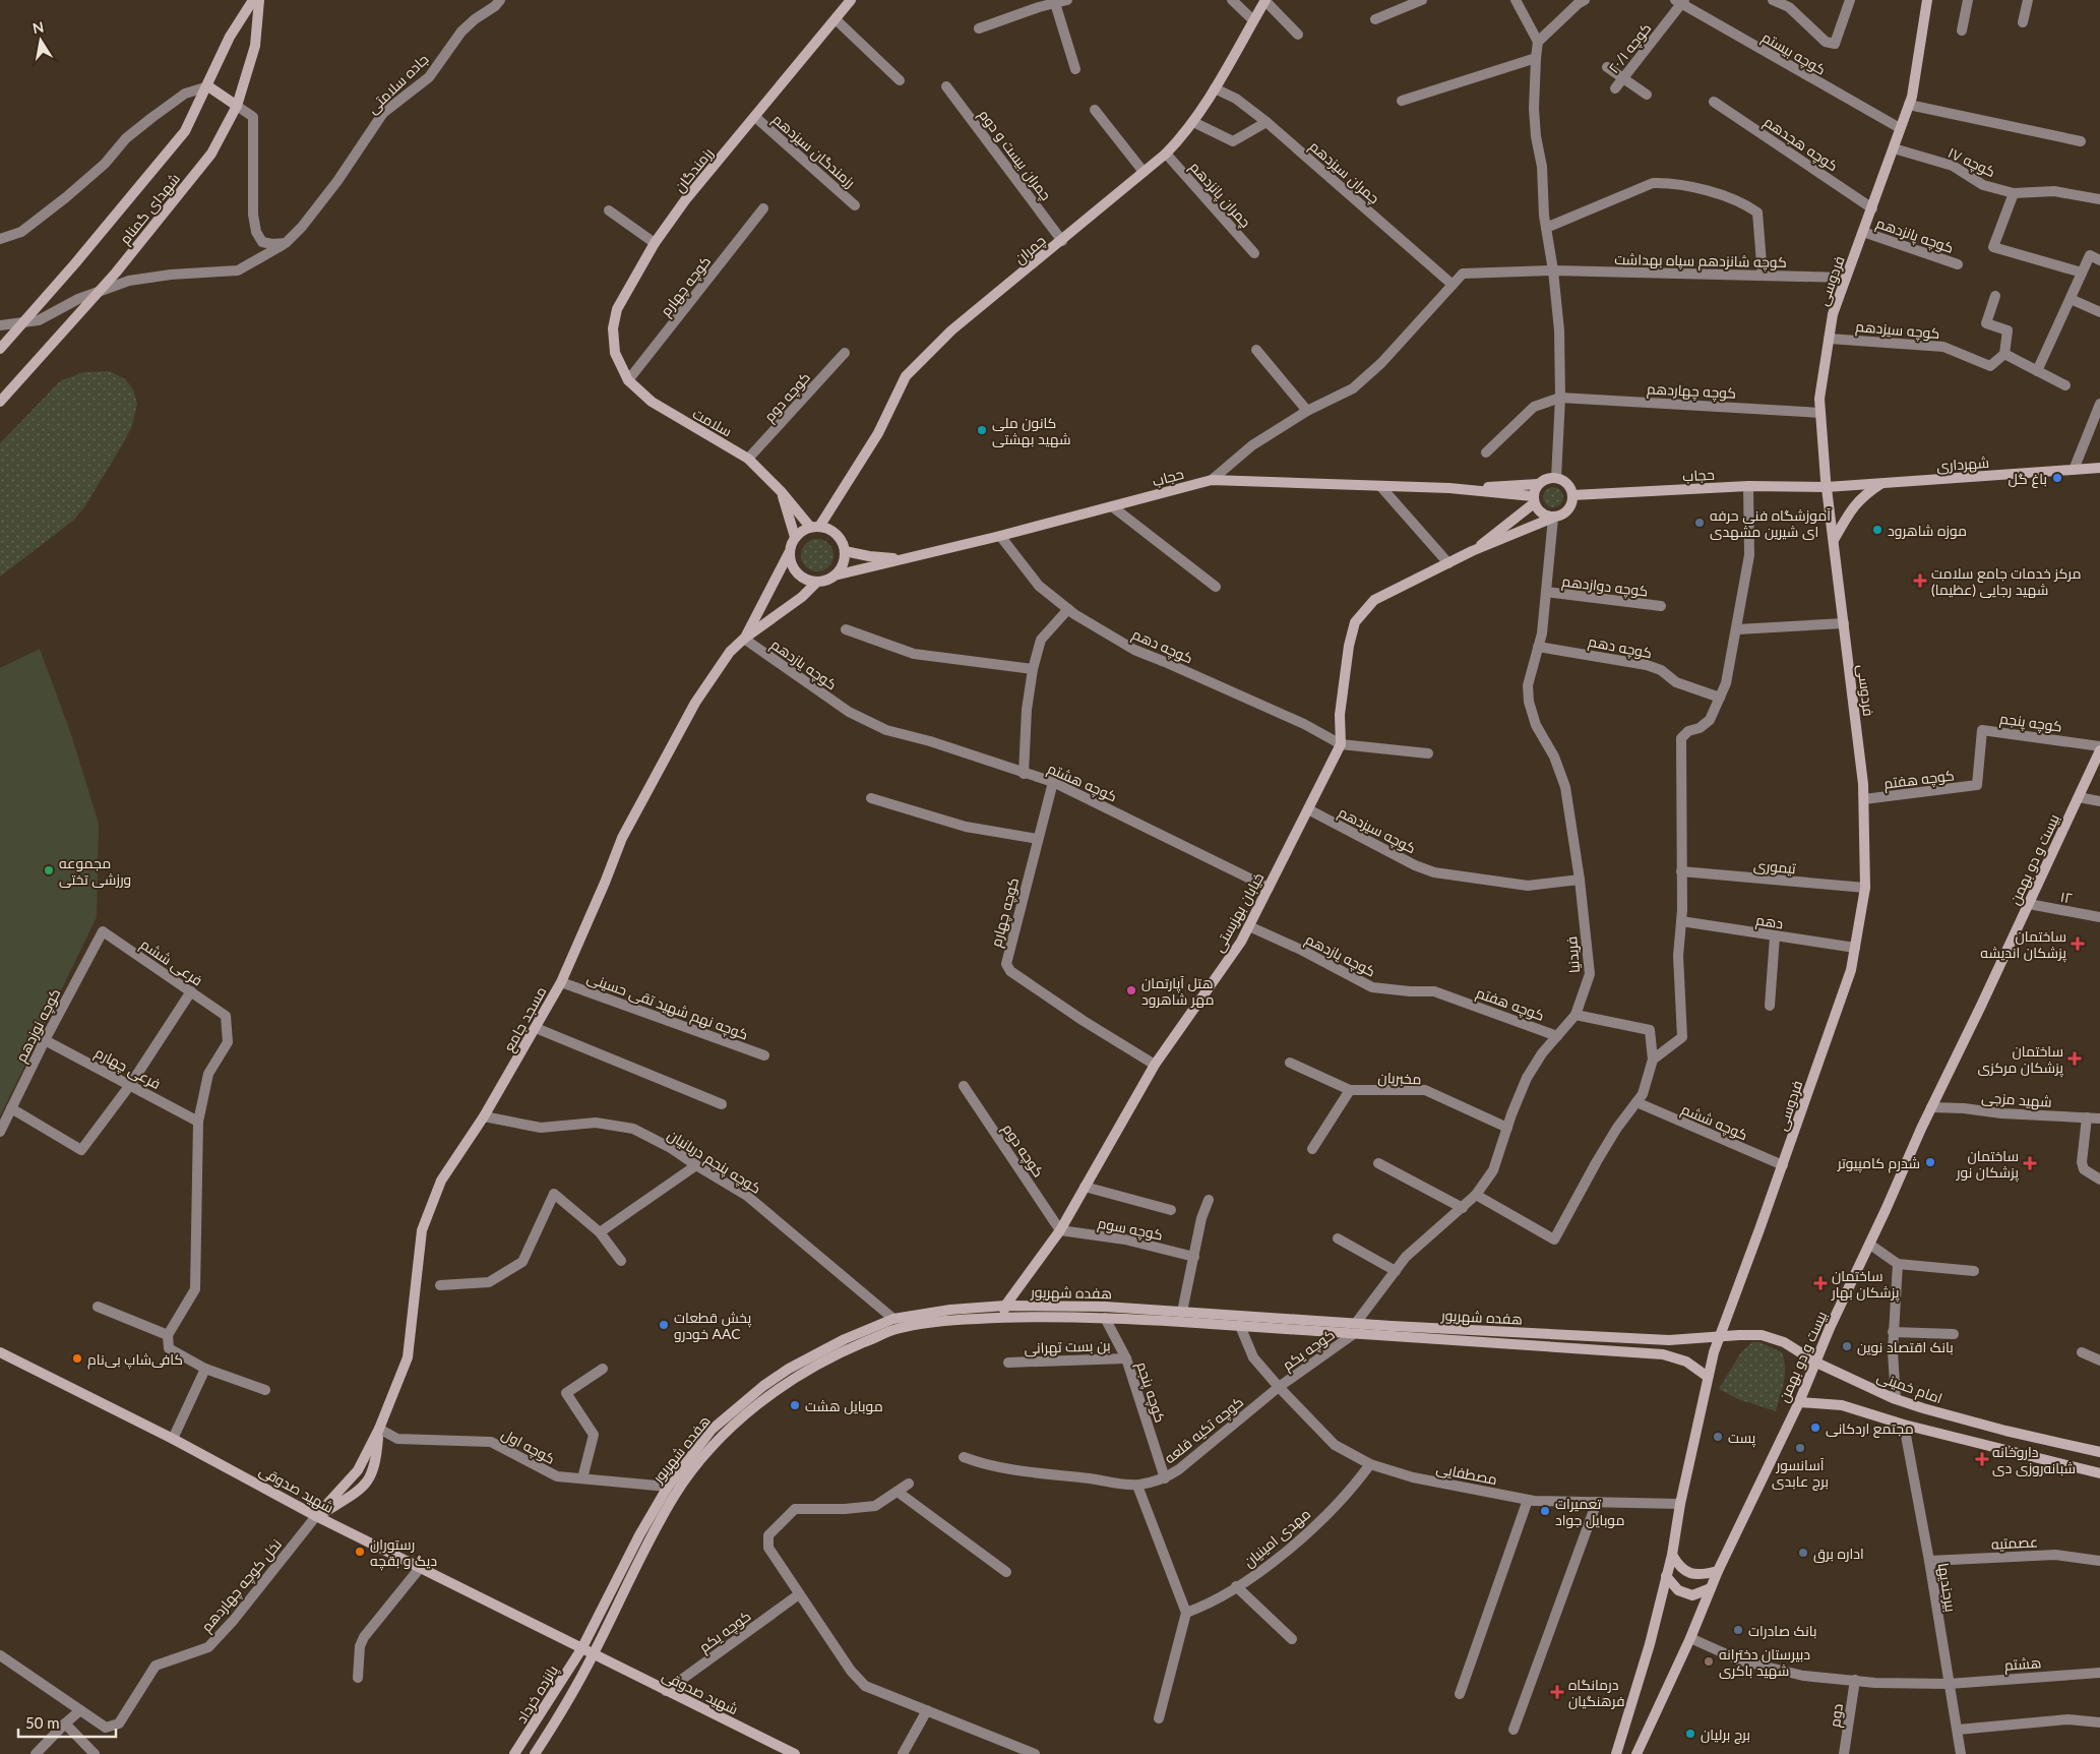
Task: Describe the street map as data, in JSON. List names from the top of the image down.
{
  "streets": {
    "main road": [
      "رزمندگان",
      "شهدای گمنام",
      "چمران",
      "فردوسی",
      "سلامت",
      "شهرداری",
      "حجاب",
      "بیست و دو بهمن",
      "خیابان بهزیستی",
      "مسجد جامع",
      "هفده شهریور",
      "امام خمینی",
      "شهید صدوقی",
      "پانزده خرداد"
    ],
    "street": [
      "کوچه ۲۰/۱",
      "کوچه بیستم",
      "جاده سلامتی",
      "کوچه هجدهم",
      "رزمندگان سیزدهم",
      "چمران بیست و دوم",
      "۱۷ کوچه",
      "چمران سیزدهم",
      "چمران پانزدهم",
      "کوچه پانزدهم",
      "کوچه شانزدهم سپاه بهداشت",
      "کوچه چهارم",
      "کوچه سیزدهم",
      "کوچه چهاردهم",
      "کوچه دوم",
      "کوچه دوازدهم",
      "کوچه دهم",
      "کوچه یازدهم",
      "کوچه پنجم",
      "کوچه هفتم",
      "کوچه هشتم",
      "تیموری",
      "۱۲",
      "دهم",
      "فریدنیا",
      "فرعی ششم",
      "کوچه نهم شهید تقی حسینی",
      "کوچه نوزدهم",
      "فرعی چهارم",
      "مخبریان",
      "شهید مزجی",
      "کوچه ششم",
      "کوچه پنجم دربانیان",
      "کوچه سوم",
      "بن بست تهرانی",
      "کوچه یکم",
      "کوچه تکیه قلعه",
      "کوچه اول",
      "مصطفایی",
      "مهدی امینیان",
      "عصمتیه",
      "نخل کوچه چهاردهم",
      "بیرجندیها",
      "هشتم",
      "دوم"
    ]
  },
  "crossings": [
    ["کوچه ۲۰/۱", "کوچه بیستم"],
    ["کوچه بیستم", "فردوسی"],
    ["کوچه هجدهم", "فردوسی"],
    ["رزمندگان سیزدهم", "رزمندگان"],
    ["چمران بیست و دوم", "چمران"],
    ["۱۷ کوچه", "فردوسی"],
    ["رزمندگان", "کوچه چهارم"],
    ["رزمندگان", "سلامت"],
    ["چمران سیزدهم", "چمران"],
    ["چمران سیزدهم", "کوچه شانزدهم سپاه بهداشت"],
    ["چمران پانزدهم", "چمران"],
    ["کوچه پانزدهم", "فردوسی"],
    ["چمران", "سلامت"],
    ["چمران", "حجاب"],
    ["کوچه شانزدهم سپاه بهداشت", "فردوسی"],
    ["کوچه شانزدهم سپاه بهداشت", "حجاب"],
    ["فردوسی", "کوچه سیزدهم"],
    ["فردوسی", "کوچه چهاردهم"],
    ["فردوسی", "شهرداری"],
    ["فردوسی", "حجاب"],
    ["فردوسی", "کوچه هفتم"],
    ["فردوسی", "تیموری"],
    ["فردوسی", "دهم"],
    ["فردوسی", "کوچه ششم"],
    ["فردوسی", "هفده شهریور"],
    ["فردوسی", "امام خمینی"],
    ["کوچه چهارم", "سلامت"],
    ["کوچه چهارم", "کوچه هشتم"],
    ["کوچه چهارم", "خیابان بهزیستی"],
    ["کوچه سیزدهم", "خیابان بهزیستی"],
    ["کوچه سیزدهم", "فریدنیا"],
    ["کوچه دوم", "سلامت"],
    ["کوچه دوم", "خیابان بهزیستی"],
    ["کوچه دوم", "کوچه سوم"],
    ["سلامت", "حجاب"],
    ["شهرداری", "حجاب"],
    ["حجاب", "کوچه دهم"],
    ["حجاب", "خیابان بهزیستی"],
    ["حجاب", "فریدنیا"],
    ["کوچه دوازدهم", "فریدنیا"],
    ["کوچه دهم", "خیابان بهزیستی"],
    ["کوچه دهم", "فریدنیا"],
    ["کوچه یازدهم", "کوچه هفتم"],
    ["کوچه یازدهم", "کوچه هشتم"],
    ["کوچه یازدهم", "خیابان بهزیستی"],
    ["کوچه یازدهم", "مسجد جامع"],
    ["کوچه پنجم", "کوچه هفتم"],
    ["کوچه پنجم", "هفده شهریور"],
    ["کوچه پنجم", "بن بست تهرانی"],
    ["کوچه پنجم", "کوچه تکیه قلعه"],
    ["کوچه هفتم", "فریدنیا"],
    ["کوچه هشتم", "خیابان بهزیستی"],
    ["بیست و دو بهمن", "۱۲"],
    ["بیست و دو بهمن", "شهید مزجی"],
    ["بیست و دو بهمن", "امام خمینی"],
    ["بیست و دو بهمن", "هشتم"],
    ["خیابان بهزیستی", "فریدنیا"],
    ["خیابان بهزیستی", "کوچه سوم"],
    ["خیابان بهزیستی", "هفده شهریور"],
    ["فریدنیا", "مخبریان"],
    ["فریدنیا", "هفده شهریور"],
    ["فریدنیا", "کوچه یکم"],
    ["فرعی ششم", "کوچه نوزدهم"],
    ["فرعی ششم", "فرعی چهارم"],
    ["کوچه نهم شهید تقی حسینی", "مسجد جامع"],
    ["مسجد جامع", "کوچه پنجم دربانیان"],
    ["مسجد جامع", "کوچه اول"],
    ["مسجد جامع", "شهید صدوقی"],
    ["مسجد جامع", "نخل کوچه چهاردهم"],
    ["کوچه نوزدهم", "فرعی چهارم"],
    ["کوچه پنجم دربانیان", "هفده شهریور"],
    ["هفده شهریور", "کوچه یکم"],
    ["هفده شهریور", "امام خمینی"],
    ["هفده شهریور", "کوچه اول"],
    ["هفده شهریور", "شهید صدوقی"],
    ["هفده شهریور", "پانزده خرداد"],
    ["کوچه یکم", "کوچه تکیه قلعه"],
    ["کوچه یکم", "مصطفایی"],
    ["کوچه یکم", "شهید صدوقی"],
    ["کوچه تکیه قلعه", "مصطفایی"],
    ["مصطفایی", "مهدی امینیان"],
    ["شهید صدوقی", "نخل کوچه چهاردهم"],
    ["شهید صدوقی", "پانزده خرداد"],
    ["عصمتیه", "بیرجندیها"],
    ["بیرجندیها", "هشتم"],
    ["هشتم", "دوم"]
  ],
  "places": {
    "other": [
      "کانون ملی شهید بهشتی",
      "باغ گل",
      "آموزشگاه فنی حرفه ای شیرین مشهدی",
      "موزه شاهرود",
      "مجموعه ورزشی تختی",
      "هتل آپارتمان مهر شاهرود",
      "شدرم کامپیوتر",
      "پخش قطعات خودرو AAC",
      "بانک اقتصاد نوین",
      "کافی‌شاپ بی‌نام",
      "موبایل هشت",
      "مجتمع اردکانی",
      "پست",
      "آسانسور برج عابدی",
      "تعمیرات موبایل جواد",
      "رستوران دیگ و بقچه",
      "اداره برق",
      "بانک صادرات",
      "دبیرستان دخترانه شهید باکری",
      "برج برلیان"
    ],
    "health": [
      "مرکز خدمات جامع سلامت شهید رجایی (عظیما)",
      "ساختمان پزشکان اندیشه",
      "ساختمان پزشکان مرکزی",
      "ساختمان پزشکان نور",
      "ساختمان پزشکان بهار",
      "داروخانه شبانه‌روزی دی",
      "درمانگاه فرهنگیان"
    ]
  },
  "scale_bar": "50 m",
  "north": "top"
}
